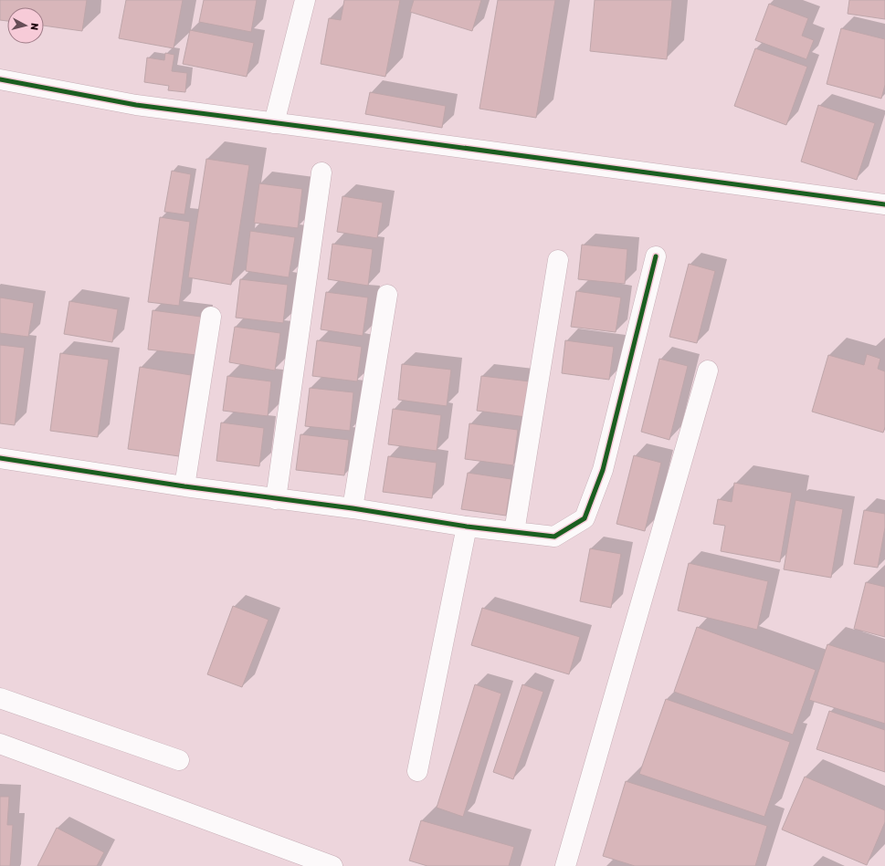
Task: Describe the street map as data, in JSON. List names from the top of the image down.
{
  "north": "right"
}
